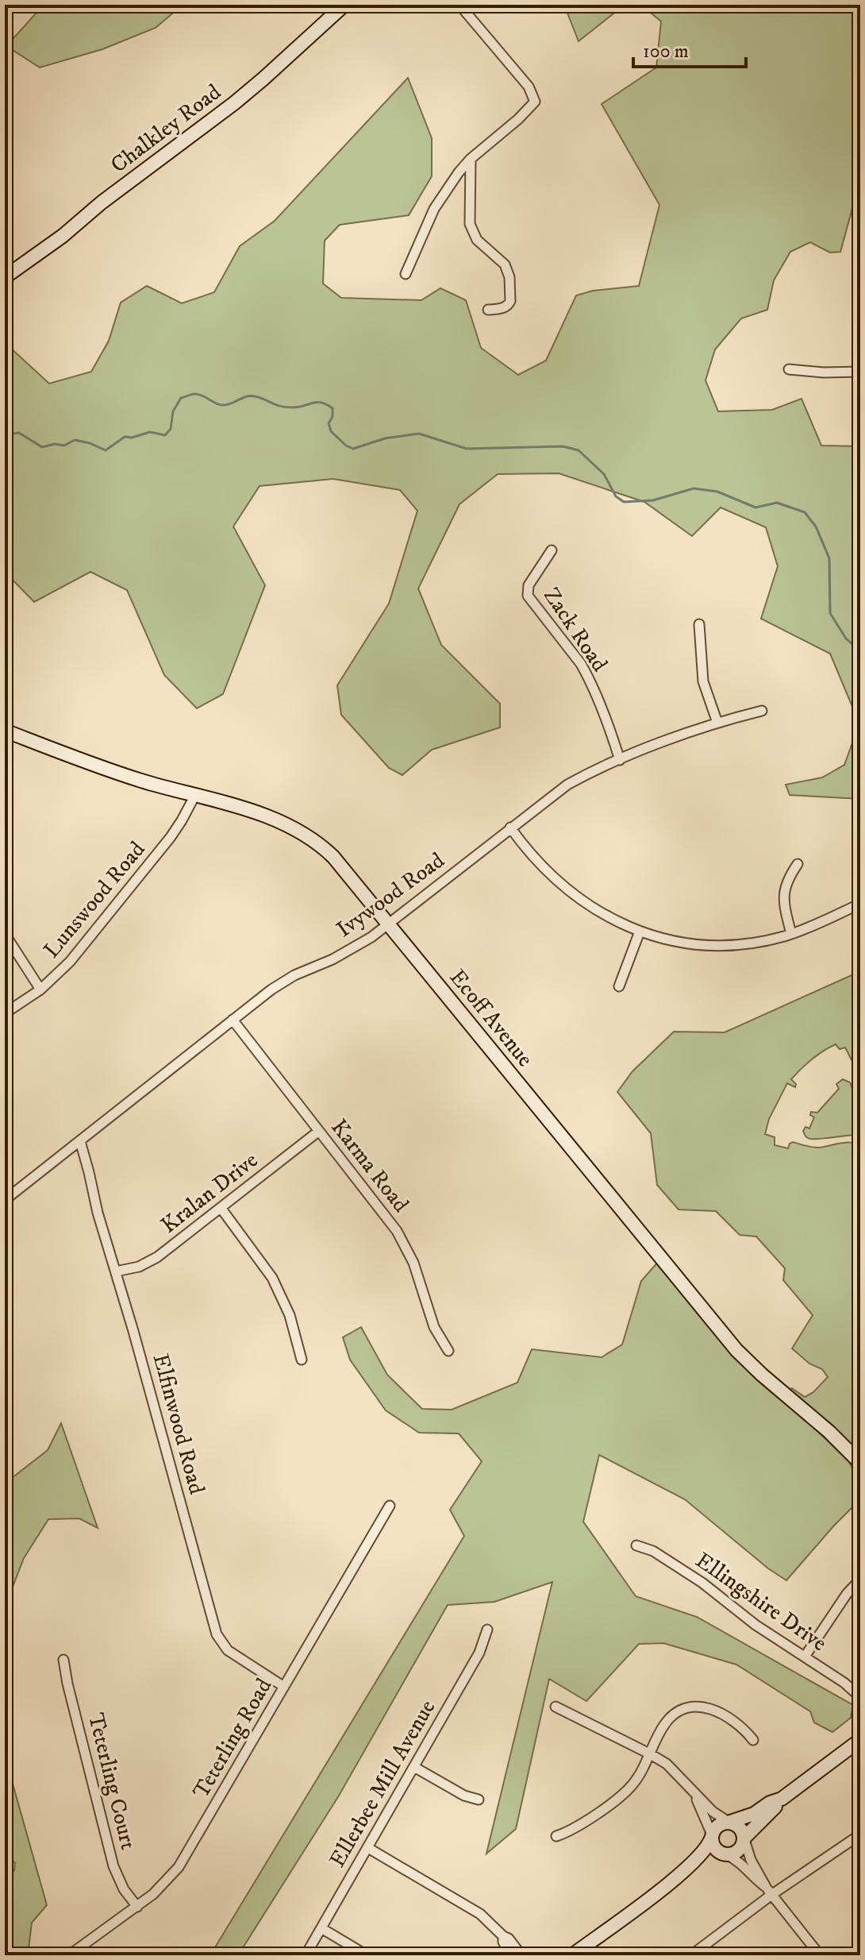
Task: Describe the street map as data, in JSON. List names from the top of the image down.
{
  "streets": {
    "street": [
      "Chalkley Road",
      "Zack Road",
      "Ivywood Road",
      "Lunswood Road",
      "Ecoff Avenue",
      "Karma Road",
      "Kralan Drive",
      "Elfinwood Road",
      "Ellingshire Drive",
      "Teterling Road",
      "Teterling Court",
      "Ellerbee Mill Avenue"
    ]
  },
  "crossings": [
    ["Zack Road", "Ivywood Road"],
    ["Ivywood Road", "Ecoff Avenue"],
    ["Ivywood Road", "Karma Road"],
    ["Ivywood Road", "Elfinwood Road"],
    ["Lunswood Road", "Ecoff Avenue"],
    ["Karma Road", "Kralan Drive"],
    ["Kralan Drive", "Elfinwood Road"],
    ["Elfinwood Road", "Teterling Road"],
    ["Teterling Road", "Teterling Court"]
  ],
  "scale_bar": "100 m"
}
